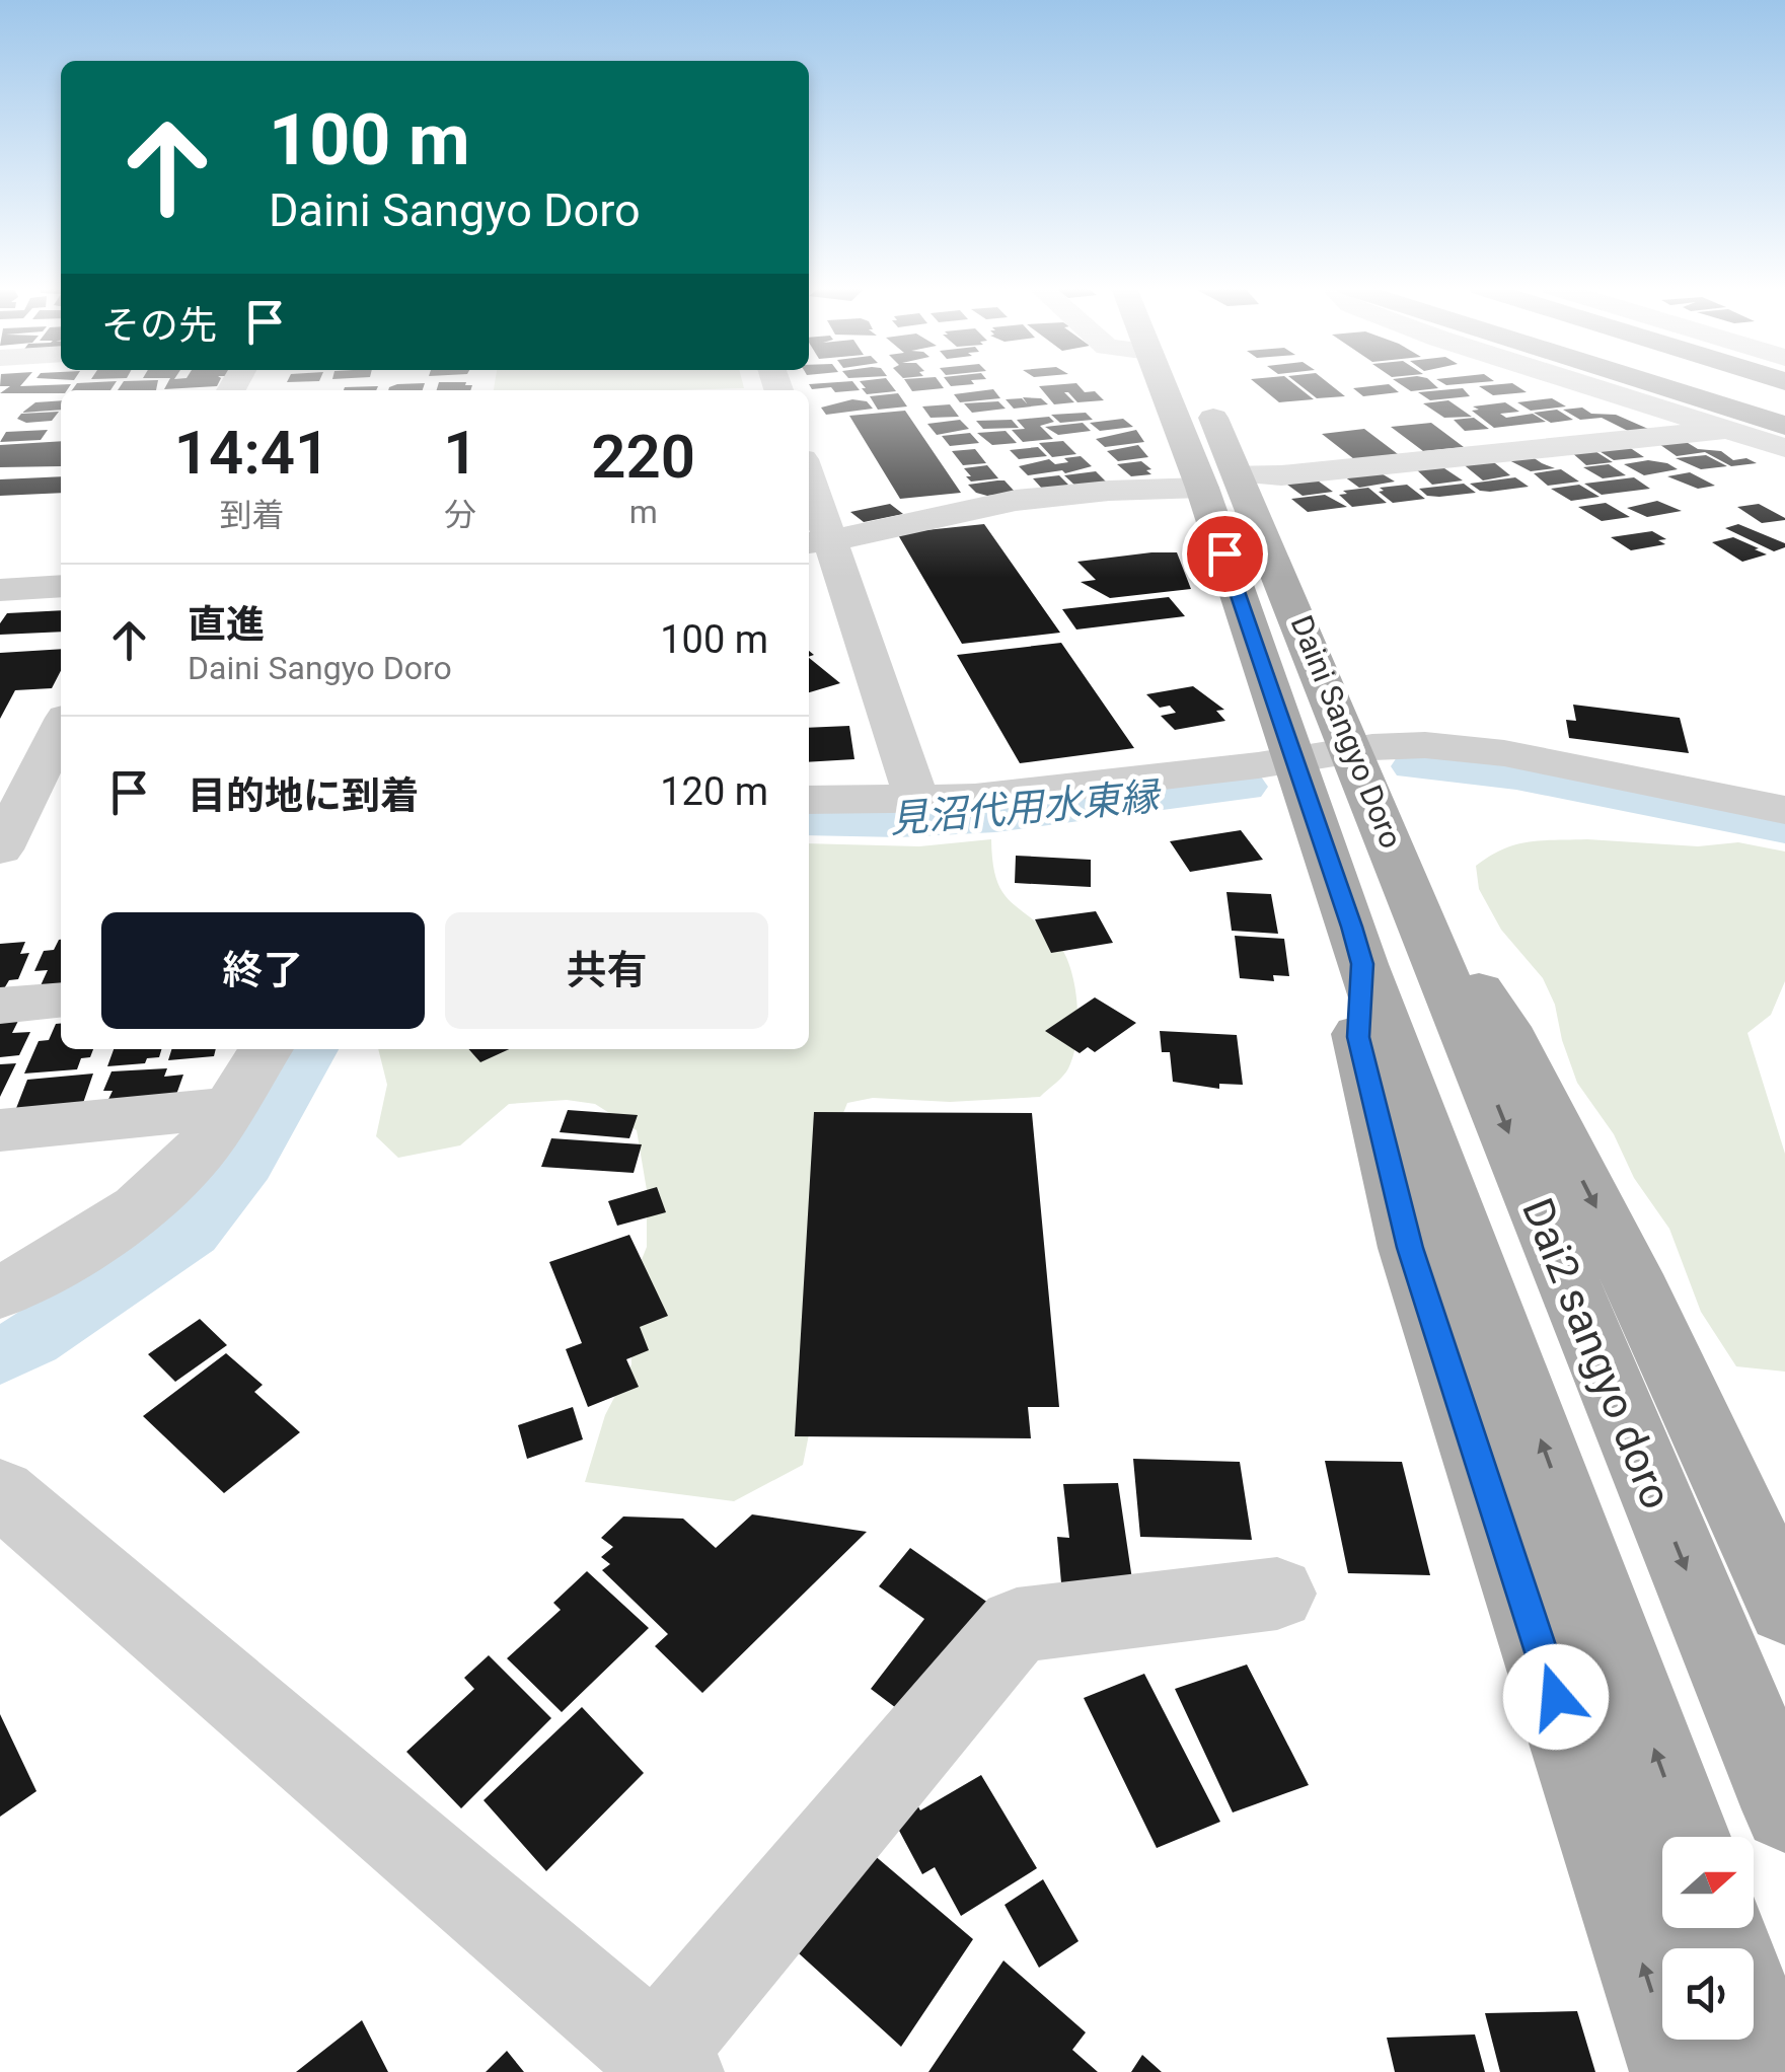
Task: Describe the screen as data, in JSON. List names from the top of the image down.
{
  "streets": {
    "main road": ["Daini Sangyo Doro", "Dai2 sangyo doro"]
  },
  "crossings": [
    ["Daini Sangyo Doro", "Dai2 sangyo doro"]
  ],
  "water": ["見沼代用水東縁"],
  "north": "right",
  "page": {
    "turn": ["100 m", "Daini Sangyo Doro"],
    "then": "その先",
    "eta": [
      "14:41",
      "到着",
      "1",
      "分",
      "220",
      "m"
    ],
    "list": [
      {
        "name": "直進",
        "note": "Daini Sangyo Doro",
        "value": "100 m"
      },
      {
        "name": "目的地に到着",
        "value": "120 m"
      }
    ],
    "buttons": ["終了", "共有"]
  }
}
